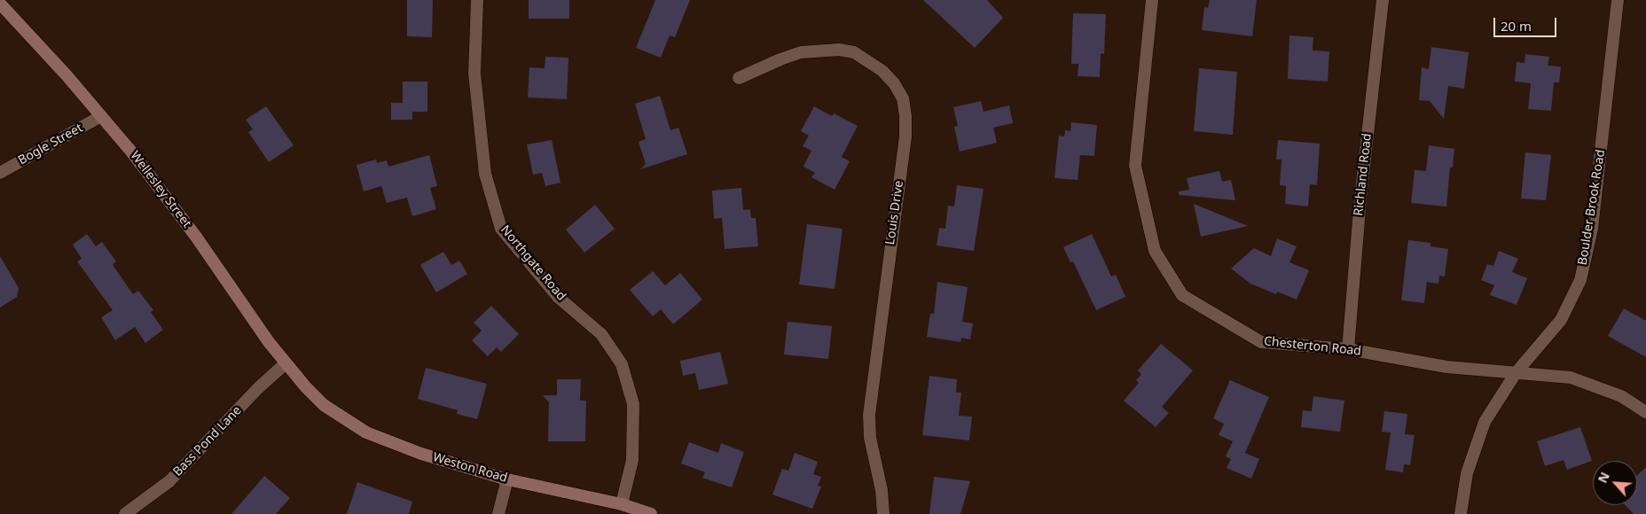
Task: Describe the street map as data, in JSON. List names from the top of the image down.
{
  "streets": {
    "main road": ["Wellesley Street", "Weston Road"],
    "street": [
      "Bogle Street",
      "Richland Road",
      "Boulder Brook Road",
      "Louis Drive",
      "Northgate Road",
      "Chesterton Road",
      "Bass Pond Lane"
    ]
  },
  "crossings": [
    ["Bogle Street", "Wellesley Street"],
    ["Richland Road", "Chesterton Road"],
    ["Wellesley Street", "Bass Pond Lane"],
    ["Wellesley Street", "Weston Road"],
    ["Boulder Brook Road", "Chesterton Road"],
    ["Northgate Road", "Weston Road"]
  ],
  "scale_bar": "20 m",
  "north": "top left"
}
